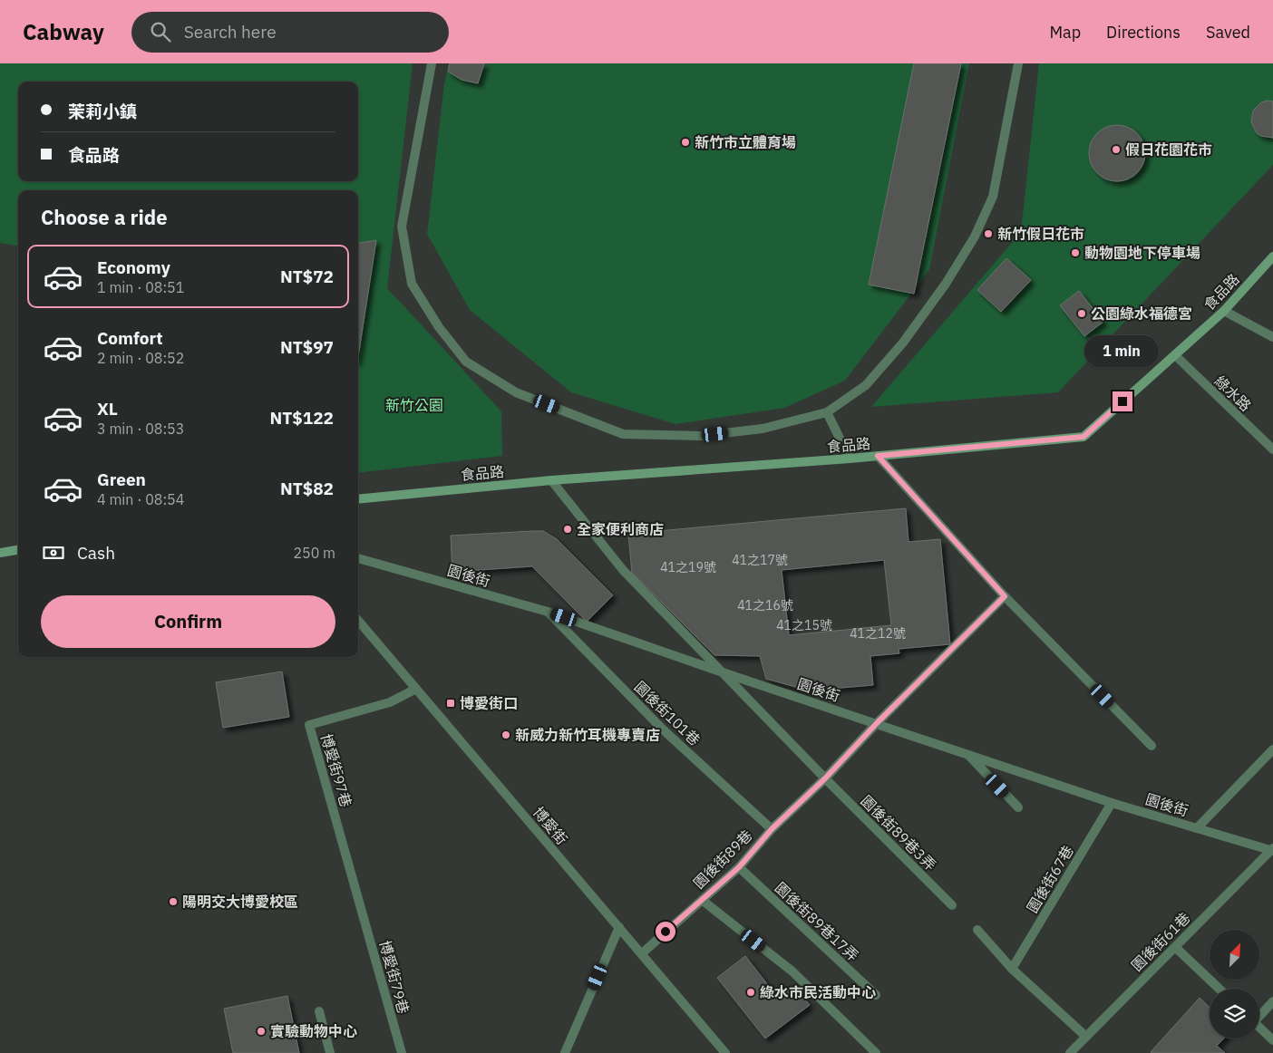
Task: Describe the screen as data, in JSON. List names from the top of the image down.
{
  "streets": {
    "street": [
      "食品路",
      "綠水路",
      "園後街",
      "園後街101巷",
      "博愛街97巷",
      "博愛街",
      "園後街89巷3弄",
      "園後街89巷",
      "園後街67巷",
      "園後街89巷17弄",
      "園後街61巷",
      "博愛街79巷"
    ]
  },
  "crossings": [
    ["食品路", "綠水路"],
    ["食品路", "園後街89巷3弄"],
    ["園後街", "園後街101巷"],
    ["園後街", "園後街89巷3弄"],
    ["園後街", "園後街89巷"],
    ["園後街", "園後街67巷"],
    ["園後街", "園後街61巷"],
    ["園後街101巷", "園後街89巷"],
    ["博愛街97巷", "博愛街"],
    ["博愛街97巷", "博愛街79巷"],
    ["博愛街", "園後街89巷"],
    ["園後街89巷3弄", "園後街89巷"],
    ["園後街89巷", "園後街89巷17弄"]
  ],
  "parks": ["新竹公園"],
  "places": {
    "other": [
      "新竹市立體育場",
      "假日花園花市",
      "新竹假日花市",
      "動物園地下停車場",
      "公園綠水福德宮",
      "全家便利商店",
      "新威力新竹耳機專賣店",
      "陽明交大博愛校區",
      "綠水市民活動中心",
      "實驗動物中心"
    ],
    "transit": ["博愛街口"]
  },
  "house_numbers": [
    "41之17號",
    "41之19號",
    "41之16號",
    "41之15號",
    "41之12號"
  ],
  "north": "top right",
  "page": {
    "header": "Cabway",
    "search": "Search here",
    "nav": ["Map", "Directions", "Saved"],
    "banner": ["茉莉小鎮", "食品路"],
    "heading": "Choose a ride",
    "list": [
      {
        "name": "Economy",
        "note": "1 min · 08:51",
        "value": "NT$72"
      },
      {
        "name": "Comfort",
        "note": "2 min · 08:52",
        "value": "NT$97"
      },
      {
        "name": "XL",
        "note": "3 min · 08:53",
        "value": "NT$122"
      },
      {
        "name": "Green",
        "note": "4 min · 08:54",
        "value": "NT$82"
      }
    ],
    "bubble": "1 min",
    "pay": ["Cash", "250 m"],
    "buttons": "Confirm"
  }
}
